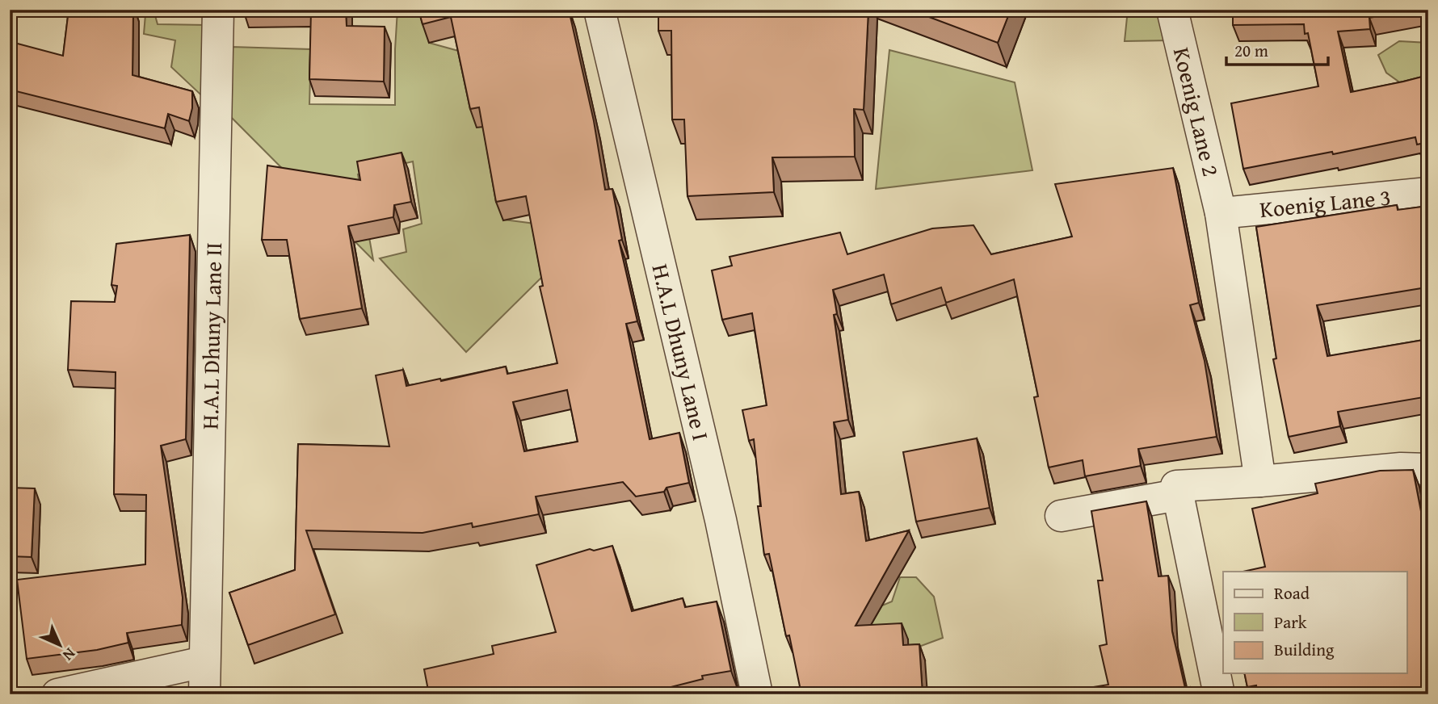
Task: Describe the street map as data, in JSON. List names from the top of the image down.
{
  "streets": {
    "street": [
      "Koenig Lane 2",
      "Koenig Lane 3",
      "H.A.L Dhuny Lane II",
      "H.A.L Dhuny Lane I"
    ]
  },
  "crossings": [
    ["Koenig Lane 2", "Koenig Lane 3"]
  ],
  "legend": ["Road", "Park", "Building"],
  "scale_bar": "20 m",
  "north": "bottom right"
}
